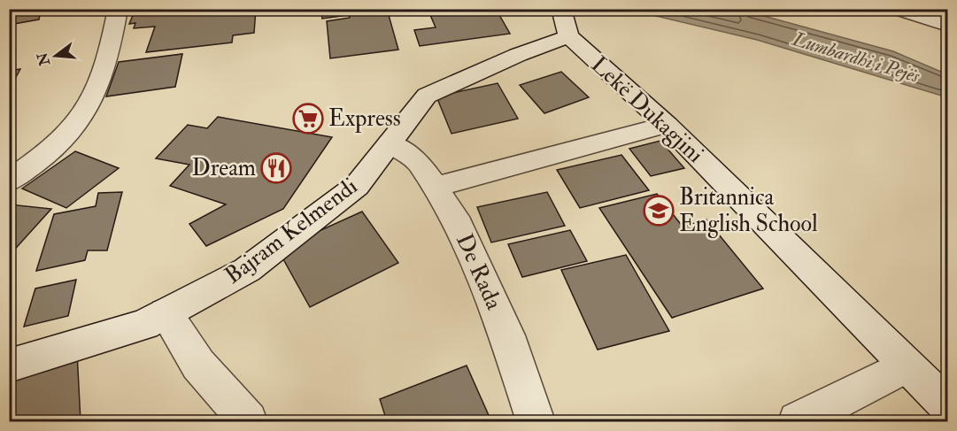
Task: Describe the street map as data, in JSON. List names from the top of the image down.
{
  "streets": {
    "street": ["Lekë Dukagjini", "Bajram Kelmendi", "De Rada"]
  },
  "crossings": [
    ["Lekë Dukagjini", "Bajram Kelmendi"],
    ["Bajram Kelmendi", "De Rada"]
  ],
  "water": ["Lumbardhi i Pejës"],
  "places": {
    "supermarket": ["Express"],
    "restaurant": ["Dream"],
    "school or university": ["Britannica English School"]
  },
  "north": "left"
}
